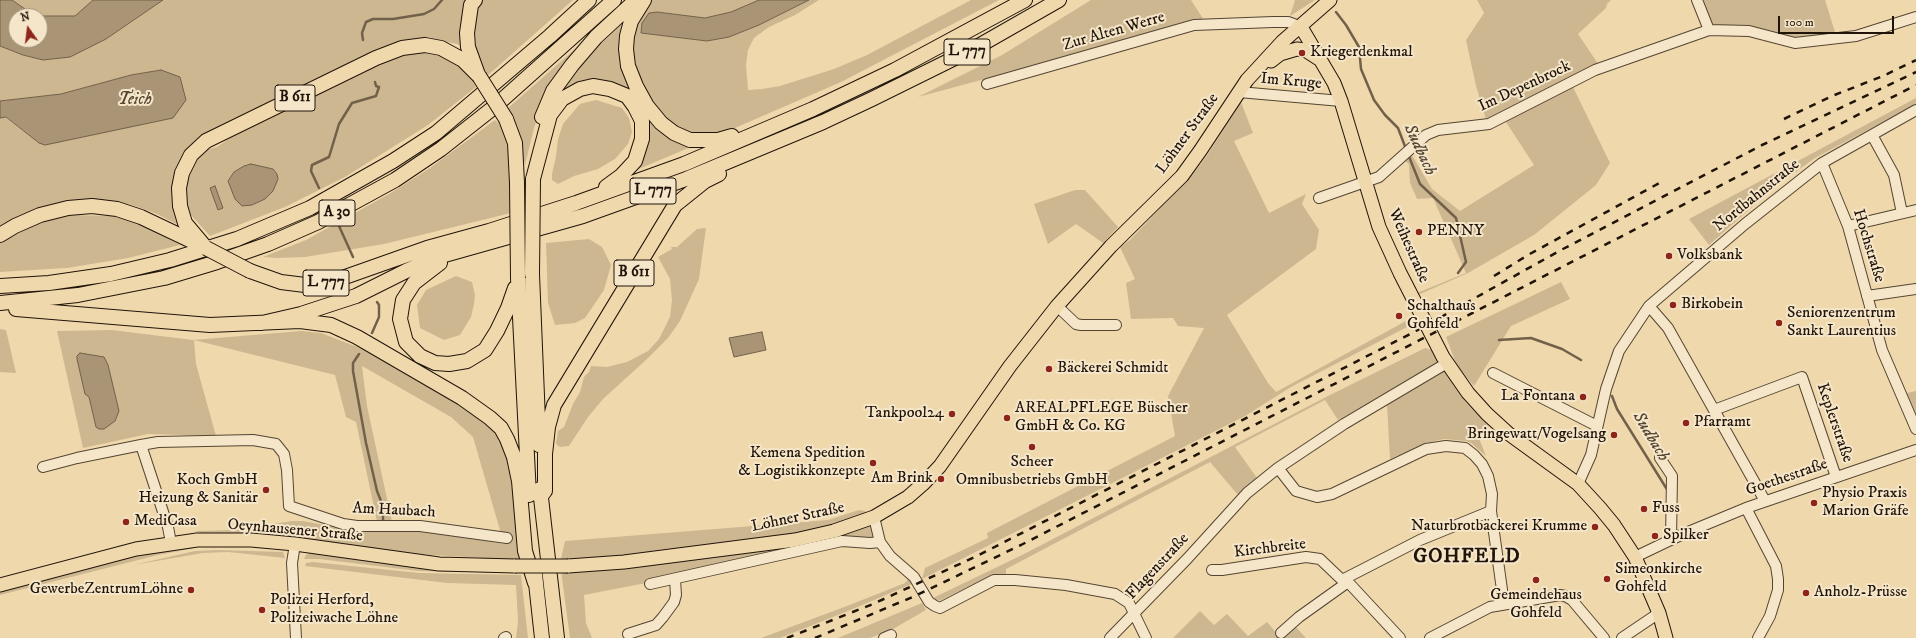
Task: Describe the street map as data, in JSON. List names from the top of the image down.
{
  "streets": {
    "highway": ["L 777", "B 611", "A 30"],
    "main road": ["Löhner Straße", "Weihestraße", "Oeynhausener Straße"],
    "street": [
      "Zur Alten Werre",
      "Im Kruge",
      "Im Depenbrock",
      "Nordbahnstraße",
      "Hochstraße",
      "Keplerstraße",
      "Goethestraße",
      "Am Haubach",
      "Kirchbreite",
      "Flagenstraße"
    ]
  },
  "crossings": [
    ["Zur Alten Werre", "Löhner Straße"],
    ["Zur Alten Werre", "Weihestraße"],
    ["L 777", "B 611"],
    ["Im Kruge", "Löhner Straße"],
    ["Im Kruge", "Weihestraße"],
    ["Im Depenbrock", "Weihestraße"],
    ["Löhner Straße", "Weihestraße"],
    ["Löhner Straße", "Oeynhausener Straße"],
    ["Löhner Straße", "Flagenstraße"],
    ["Nordbahnstraße", "Weihestraße"],
    ["Nordbahnstraße", "Hochstraße"],
    ["Weihestraße", "Goethestraße"],
    ["Weihestraße", "Flagenstraße"],
    ["Keplerstraße", "Goethestraße"]
  ],
  "districts": ["GOHFELD"],
  "water": ["Teich", "Sudbach"],
  "places": [
    "Kriegerdenkmal",
    "PENNY",
    "Volksbank",
    "Birkobein",
    "Schalthaus Gohfeld",
    "Seniorenzentrum Sankt Laurentius",
    "Bäckerei Schmidt",
    "La Fontana",
    "Tankpool24",
    "AREALPFLEGE Büscher GmbH & Co. KG",
    "Pfarramt",
    "Bringewatt/Vogelsang",
    "Scheer Omnibusbetriebs GmbH",
    "Kemena Spedition & Logistikkonzepte",
    "Am Brink",
    "Koch GmbH Heizung & Sanitär",
    "Physio Praxis Marion Gräfe",
    "Fuss",
    "MediCasa",
    "Naturbrotbäckerei Krumme",
    "Spilker",
    "Simeonkirche Gohfeld",
    "Gemeindehaus Gohfeld",
    "GewerbeZentrumLöhne",
    "Anholz-Prüsse",
    "Polizei Herford, Polizeiwache Löhne"
  ],
  "scale_bar": "100 m",
  "north": "top"
}
